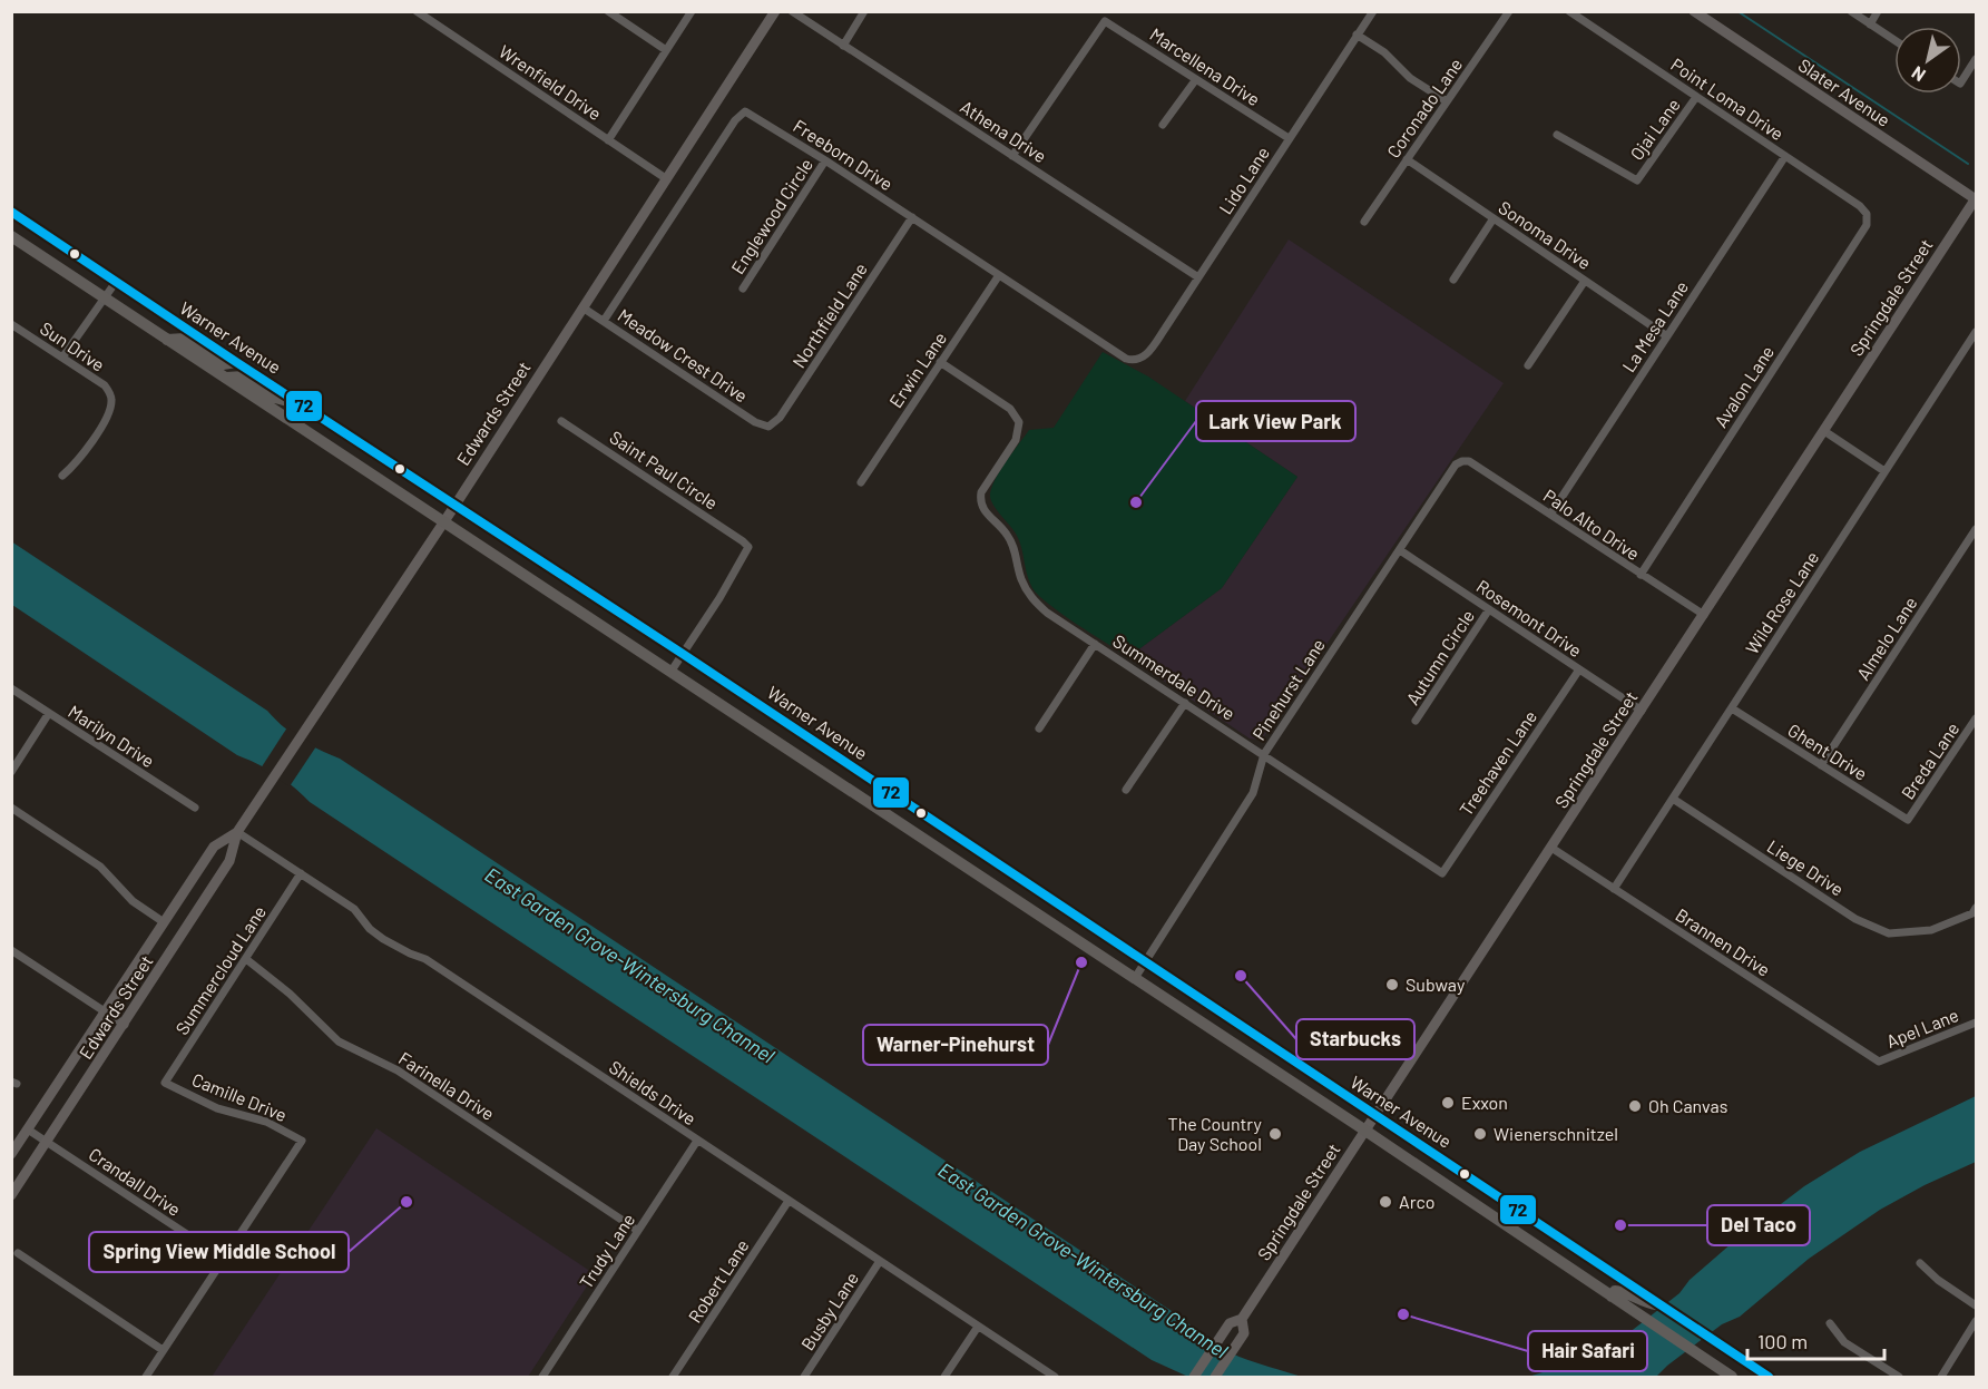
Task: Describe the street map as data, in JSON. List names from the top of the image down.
{
  "streets": {
    "main road": [
      "Slater Avenue",
      "Springdale Street",
      "Warner Avenue",
      "Edwards Street"
    ],
    "street": [
      "Marcellena Drive",
      "Wrenfield Drive",
      "Point Loma Drive",
      "Coronado Lane",
      "Ojai Lane",
      "Athena Drive",
      "Freeborn Drive",
      "Lido Lane",
      "Englewood Circle",
      "Sonoma Drive",
      "Northfield Lane",
      "La Mesa Lane",
      "Sun Drive",
      "Meadow Crest Drive",
      "Erwin Lane",
      "Avalon Lane",
      "Saint Paul Circle",
      "Palo Alto Drive",
      "Wild Rose Lane",
      "Rosemont Drive",
      "Almelo Lane",
      "Autumn Circle",
      "Summerdale Drive",
      "Pinehurst Lane",
      "Marilyn Drive",
      "Ghent Drive",
      "Breda Lane",
      "Treehaven Lane",
      "Liege Drive",
      "Brannen Drive",
      "Summercloud Lane",
      "Apel Lane",
      "Farinella Drive",
      "Shields Drive",
      "Camille Drive",
      "Crandall Drive",
      "Trudy Lane",
      "Robert Lane",
      "Busby Lane"
    ]
  },
  "crossings": [
    ["Marcellena Drive", "Athena Drive"],
    ["Marcellena Drive", "Lido Lane"],
    ["Wrenfield Drive", "Edwards Street"],
    ["Slater Avenue", "Springdale Street"],
    ["Point Loma Drive", "Ojai Lane"],
    ["Point Loma Drive", "La Mesa Lane"],
    ["Point Loma Drive", "Avalon Lane"],
    ["Coronado Lane", "Sonoma Drive"],
    ["Athena Drive", "Lido Lane"],
    ["Freeborn Drive", "Lido Lane"],
    ["Freeborn Drive", "Englewood Circle"],
    ["Freeborn Drive", "Northfield Lane"],
    ["Freeborn Drive", "Meadow Crest Drive"],
    ["Freeborn Drive", "Erwin Lane"],
    ["Sonoma Drive", "La Mesa Lane"],
    ["Springdale Street", "Warner Avenue"],
    ["Springdale Street", "Palo Alto Drive"],
    ["Springdale Street", "Rosemont Drive"],
    ["Springdale Street", "Brannen Drive"],
    ["Northfield Lane", "Meadow Crest Drive"],
    ["La Mesa Lane", "Palo Alto Drive"],
    ["Warner Avenue", "Edwards Street"],
    ["Warner Avenue", "Saint Paul Circle"],
    ["Warner Avenue", "Pinehurst Lane"],
    ["Meadow Crest Drive", "Edwards Street"],
    ["Erwin Lane", "Summerdale Drive"],
    ["Avalon Lane", "Palo Alto Drive"],
    ["Edwards Street", "Shields Drive"],
    ["Edwards Street", "Crandall Drive"],
    ["Palo Alto Drive", "Pinehurst Lane"],
    ["Wild Rose Lane", "Ghent Drive"],
    ["Wild Rose Lane", "Liege Drive"],
    ["Wild Rose Lane", "Brannen Drive"],
    ["Rosemont Drive", "Autumn Circle"],
    ["Rosemont Drive", "Pinehurst Lane"],
    ["Rosemont Drive", "Treehaven Lane"],
    ["Almelo Lane", "Ghent Drive"],
    ["Summerdale Drive", "Pinehurst Lane"],
    ["Summerdale Drive", "Treehaven Lane"],
    ["Ghent Drive", "Breda Lane"],
    ["Brannen Drive", "Apel Lane"],
    ["Summercloud Lane", "Farinella Drive"],
    ["Summercloud Lane", "Shields Drive"],
    ["Summercloud Lane", "Camille Drive"],
    ["Farinella Drive", "Trudy Lane"],
    ["Shields Drive", "Trudy Lane"],
    ["Shields Drive", "Robert Lane"],
    ["Shields Drive", "Busby Lane"],
    ["Camille Drive", "Crandall Drive"]
  ],
  "water": ["East Garden Grove-Wintersburg Channel"],
  "places": [
    "Lark View Park",
    "Warner-Pinehurst",
    "Starbucks",
    "Subway",
    "Exxon",
    "Oh Canvas",
    "The Country Day School",
    "Wienerschnitzel",
    "Spring View Middle School",
    "Arco",
    "Del Taco",
    "Hair Safari"
  ],
  "lines": ["transit line 72"],
  "scale_bar": "100 m",
  "north": "bottom left"
}
